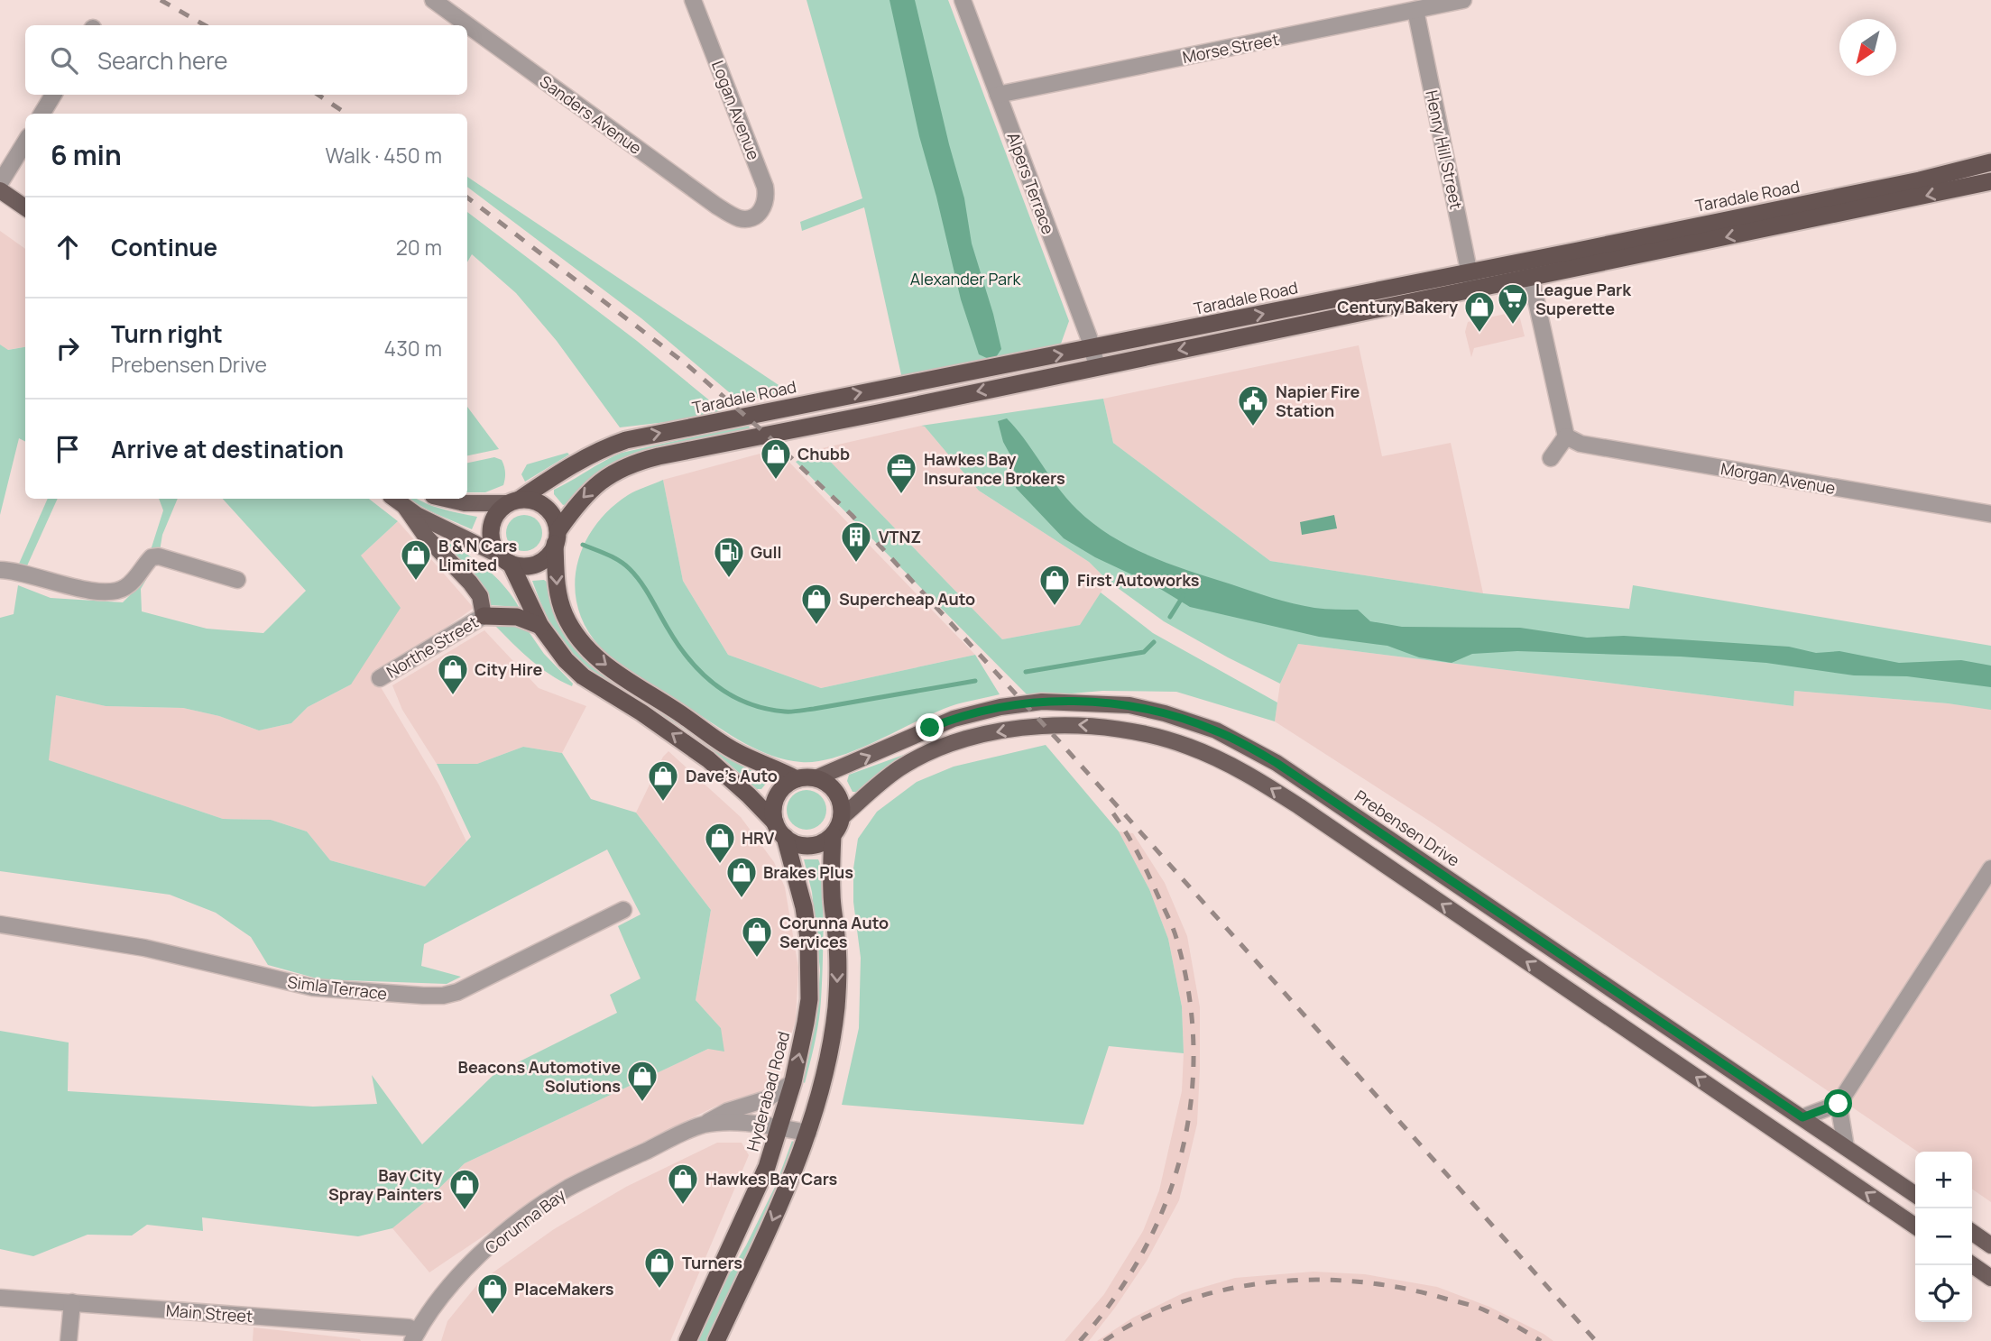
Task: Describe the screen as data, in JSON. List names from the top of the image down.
{
  "streets": {
    "highway": ["Taradale Road", "Hyderabad Road"],
    "main road": ["Prebensen Drive"],
    "street": [
      "Morse Street",
      "Logan Avenue",
      "Sanders Avenue",
      "Henry Hill Street",
      "Alpers Terrace",
      "Morgan Avenue",
      "Northe Street",
      "Simla Terrace",
      "Corunna Bay",
      "Main Street"
    ]
  },
  "crossings": [
    ["Morse Street", "Henry Hill Street"],
    ["Morse Street", "Alpers Terrace"],
    ["Logan Avenue", "Sanders Avenue"],
    ["Henry Hill Street", "Taradale Road"],
    ["Alpers Terrace", "Taradale Road"],
    ["Taradale Road", "Hyderabad Road"],
    ["Prebensen Drive", "Hyderabad Road"],
    ["Hyderabad Road", "Corunna Bay"],
    ["Corunna Bay", "Main Street"]
  ],
  "one_way": ["Hyderabad Road"],
  "parks": ["Alexander Park"],
  "places": {
    "supermarket": ["League Park Superette"],
    "shop": [
      "Century Bakery",
      "Chubb",
      "B & N Cars Limited",
      "First Autoworks",
      "Supercheap Auto",
      "City Hire",
      "Dave's Auto",
      "HRV",
      "Brakes Plus",
      "Corunna Auto Services",
      "Beacons Automotive Solutions",
      "Hawkes Bay Cars",
      "Bay City Spray Painters",
      "Turners",
      "PlaceMakers"
    ],
    "public building": ["Napier Fire Station"],
    "office": ["Hawkes Bay Insurance Brokers"],
    "building": ["VTNZ"],
    "fuel station": ["Gull"]
  },
  "north": "bottom left",
  "page": {
    "search": "Search here",
    "heading": ["6 min", "Walk · 450 m"],
    "list": [
      ["Continue", "20 m"],
      ["Turn right", "Prebensen Drive", "430 m"],
      "Arrive at destination"
    ],
    "map_buttons": ["+", "−"]
  }
}
